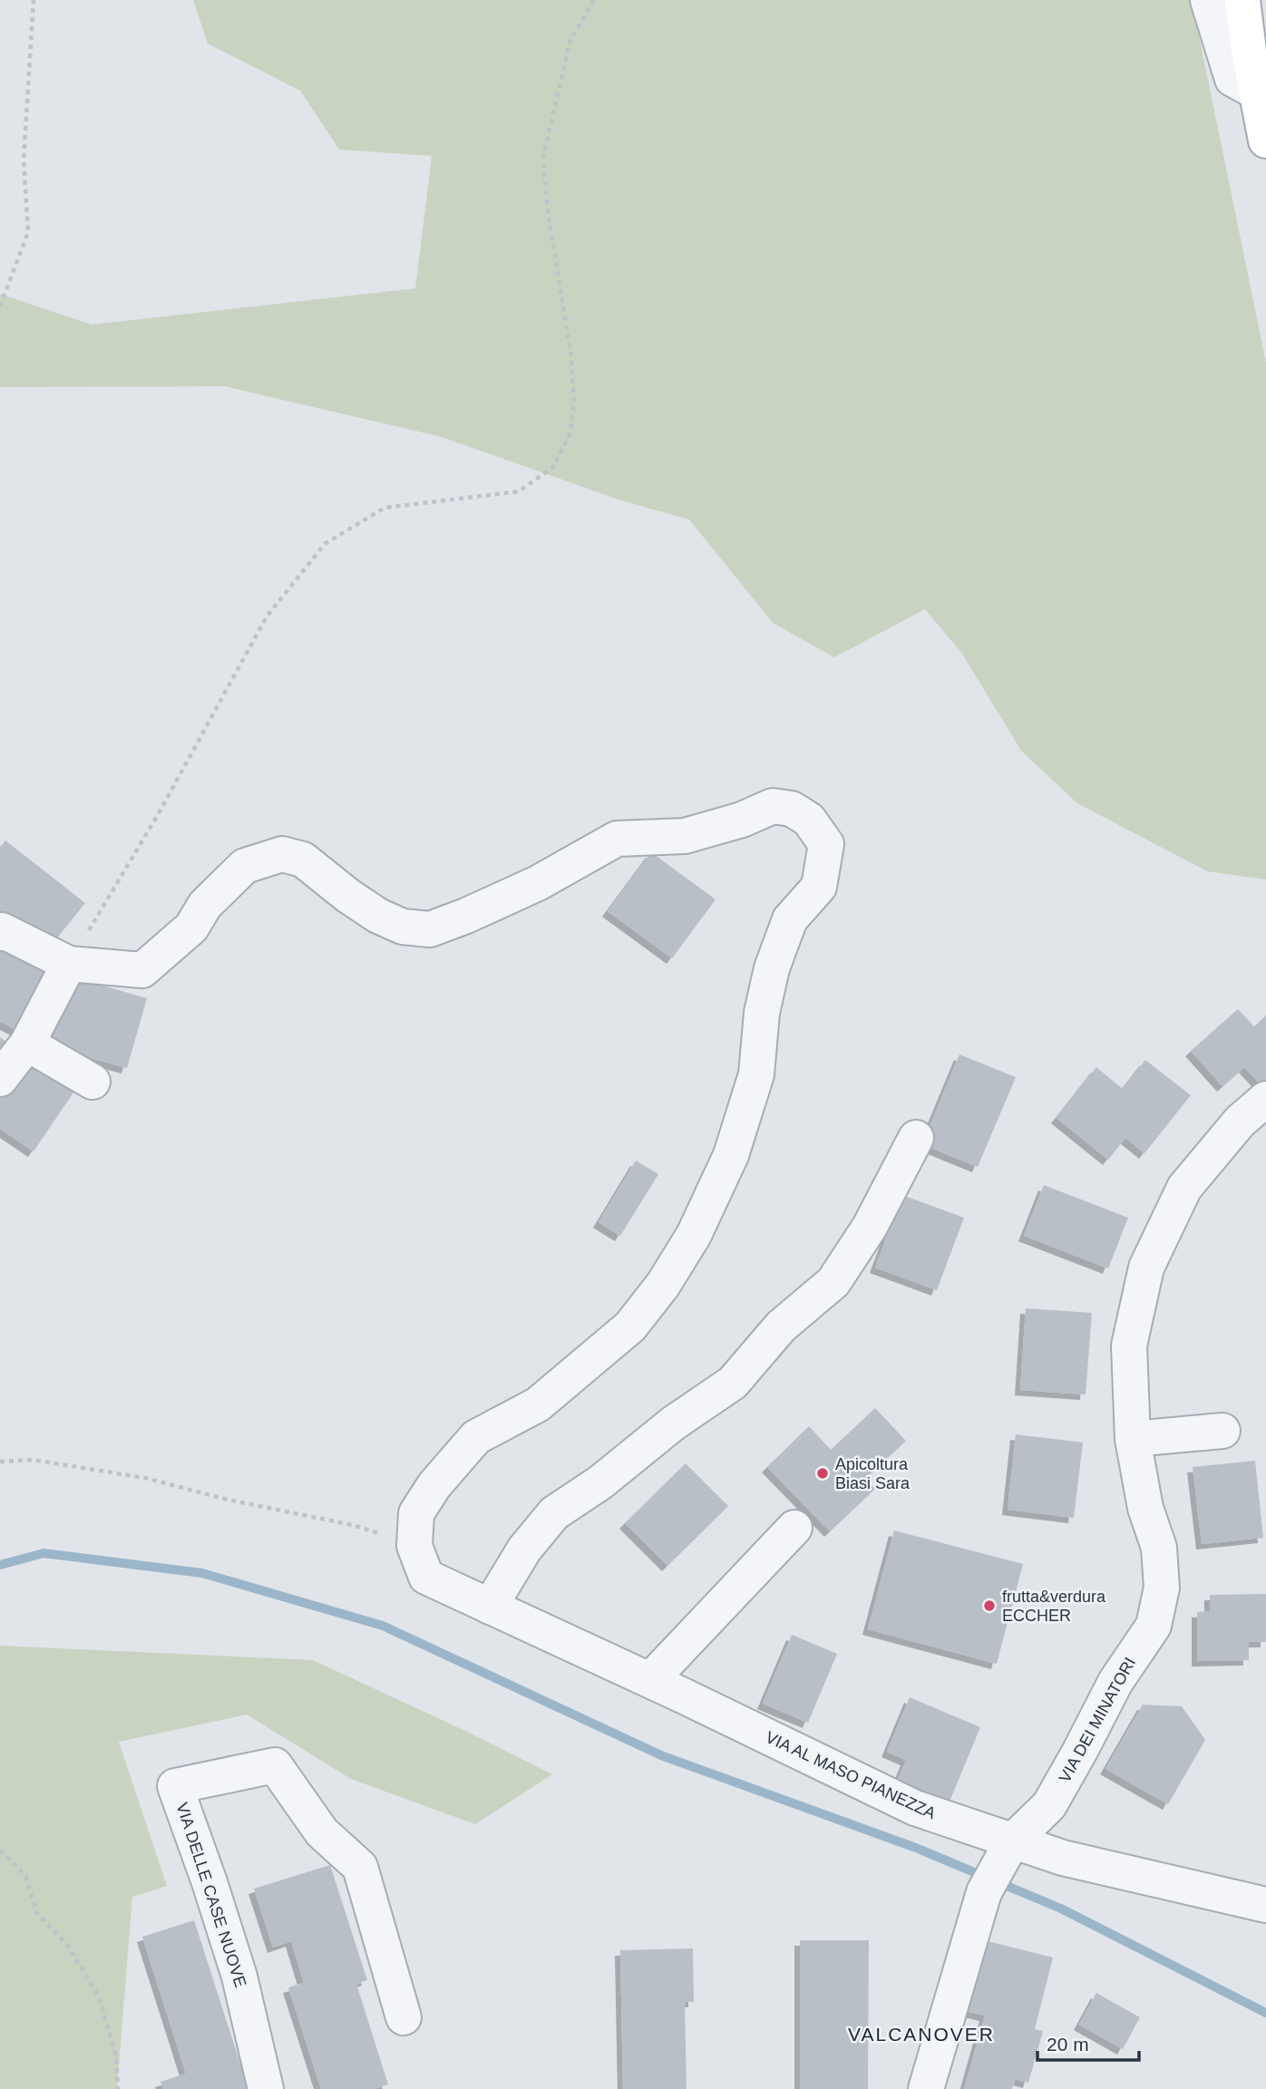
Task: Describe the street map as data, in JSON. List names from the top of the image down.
{
  "streets": {
    "street": ["VIA DEI MINATORI", "VIA AL MASO PIANEZZA", "VIA DELLE CASE NUOVE"]
  },
  "crossings": [
    ["VIA DEI MINATORI", "VIA AL MASO PIANEZZA"]
  ],
  "districts": ["VALCANOVER"],
  "places": ["Apicoltura Biasi Sara", "frutta&verdura ECCHER"],
  "scale_bar": "20 m"
}
